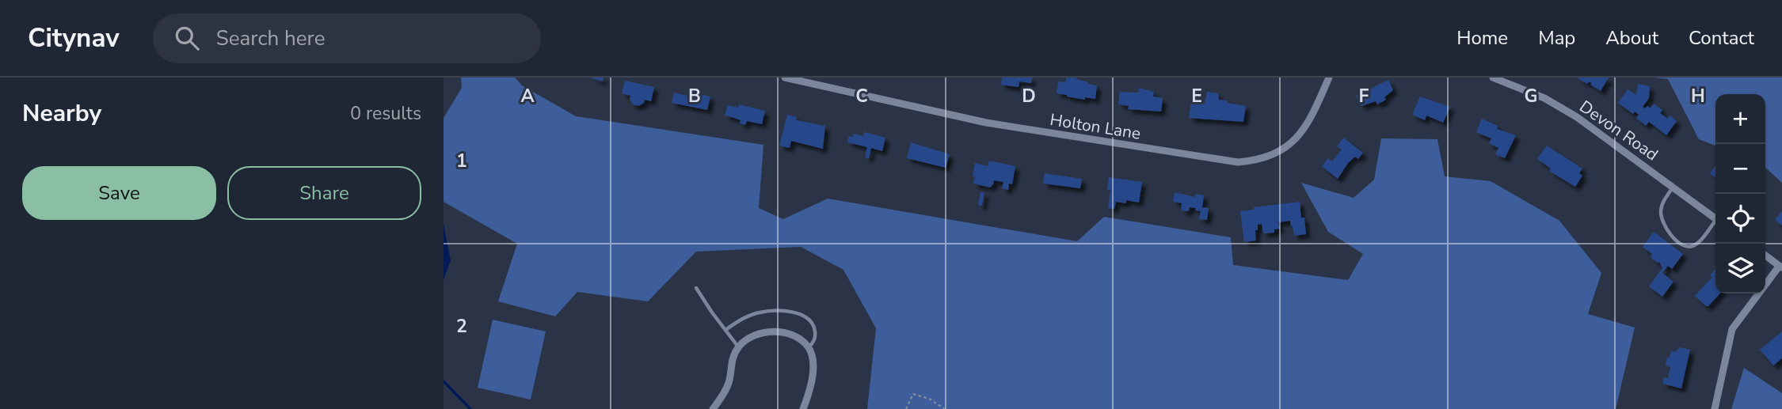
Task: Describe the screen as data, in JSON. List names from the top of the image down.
{
  "streets": {
    "street": ["Holton Lane", "Devon Road"]
  },
  "page": {
    "header": "Citynav",
    "search": "Search here",
    "nav": [
      "Home",
      "Map",
      "About",
      "Contact"
    ],
    "heading": ["Nearby", "0 results"],
    "map_buttons": ["+", "−"],
    "buttons": ["Save", "Share"]
  },
  "grid": {
    "columns": [
      "A",
      "B",
      "C",
      "D",
      "E",
      "F",
      "G",
      "H"
    ],
    "rows": ["1", "2"]
  }
}
